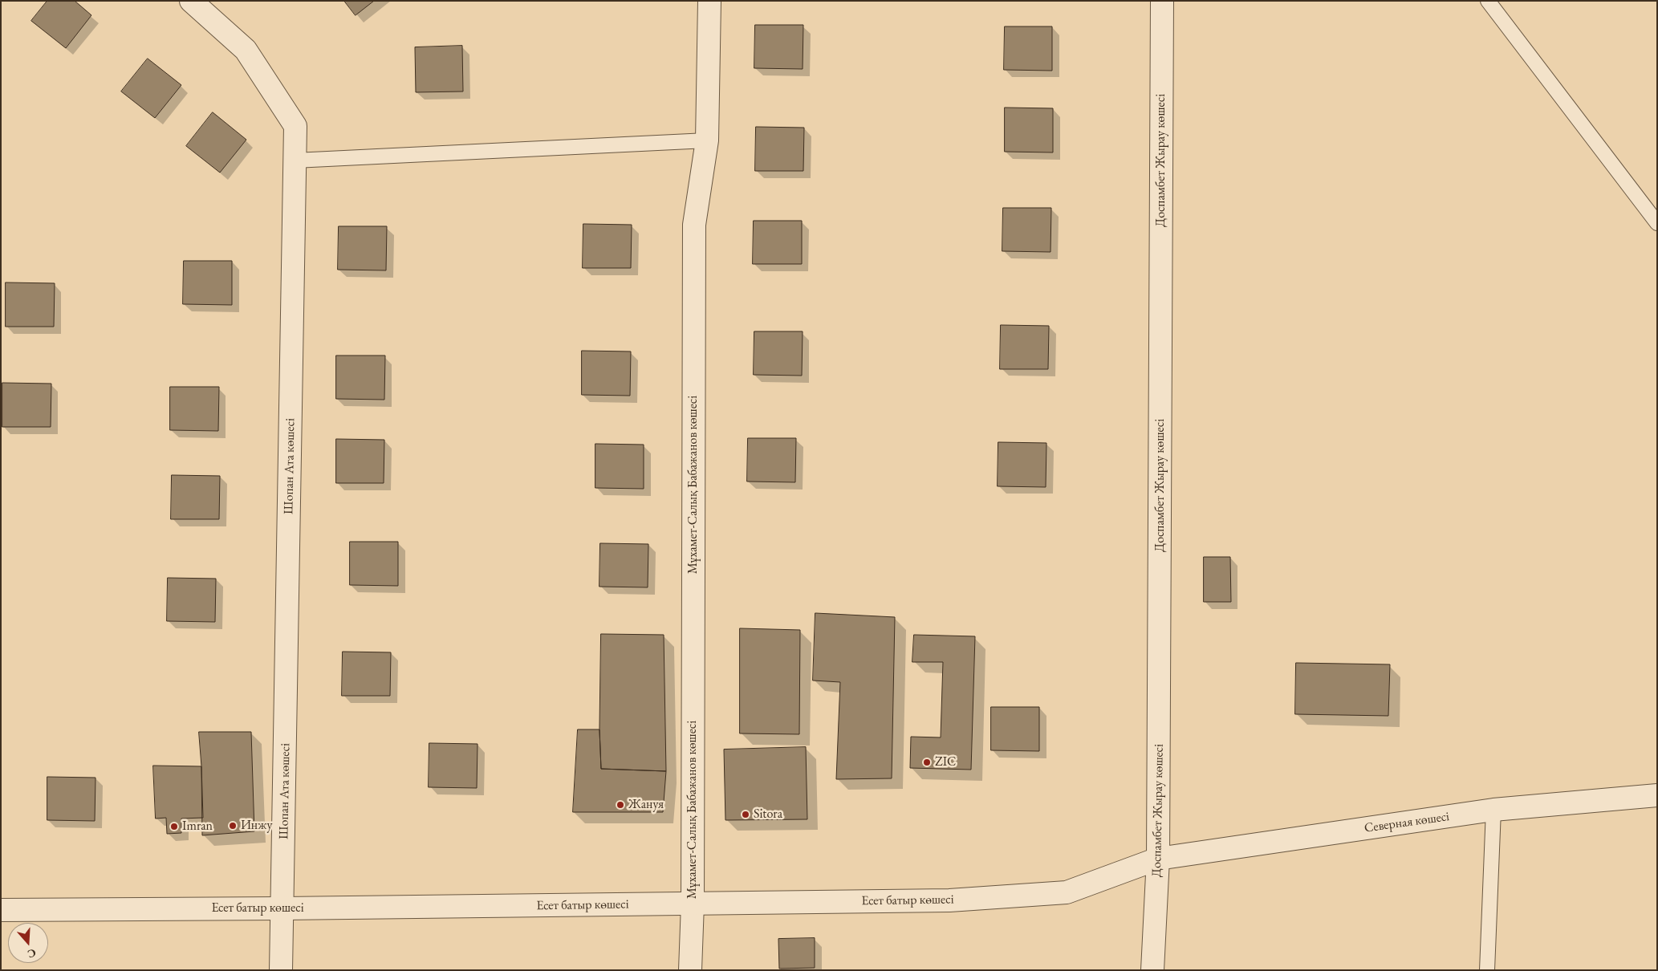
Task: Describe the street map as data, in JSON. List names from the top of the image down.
{
  "streets": {
    "street": [
      "Доспамбет Жырау көшесі",
      "Шопан Ата көшесі",
      "Мұхамет-Салық Бабажанов көшесі",
      "Северная көшесі",
      "Есет батыр көшесі"
    ]
  },
  "crossings": [
    ["Доспамбет Жырау көшесі", "Северная көшесі"],
    ["Доспамбет Жырау көшесі", "Есет батыр көшесі"],
    ["Шопан Ата көшесі", "Есет батыр көшесі"],
    ["Мұхамет-Салық Бабажанов көшесі", "Есет батыр көшесі"],
    ["Северная көшесі", "Есет батыр көшесі"]
  ],
  "places": [
    "ZIC",
    "Жануя",
    "Sitora",
    "Инжу",
    "Imran"
  ],
  "north": "bottom"
}
